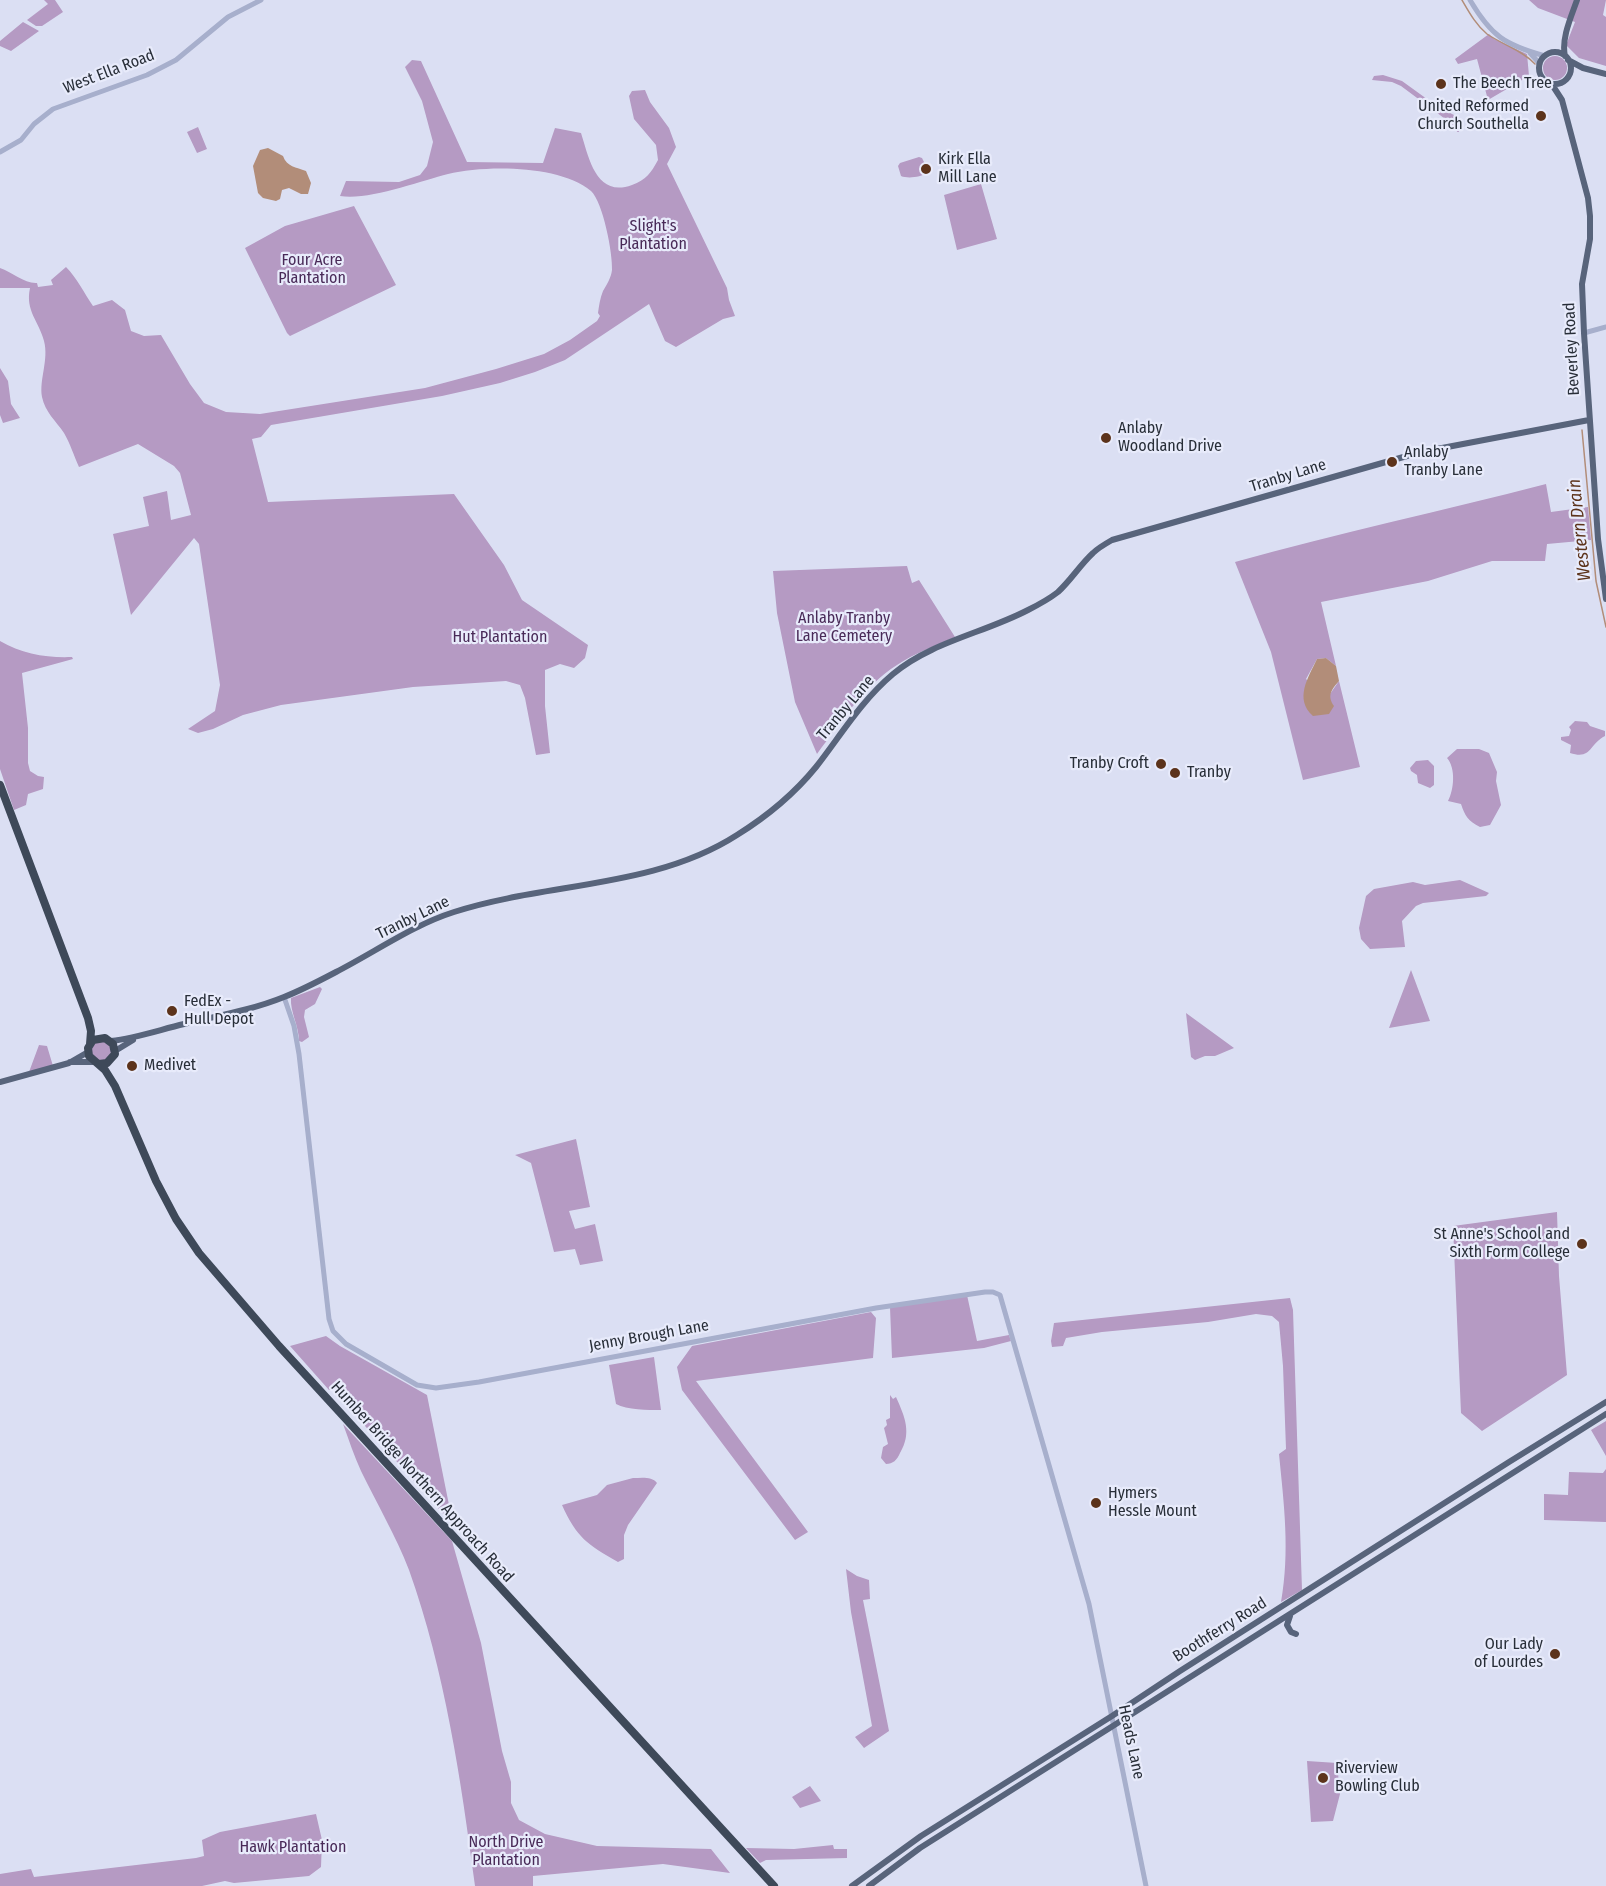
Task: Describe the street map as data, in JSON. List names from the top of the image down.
{
  "streets": {
    "highway": ["Humber Bridge Northern Approach Road"],
    "main road": ["Beverley Road", "Tranby Lane", "Boothferry Road"],
    "street": ["West Ella Road", "Jenny Brough Lane", "Heads Lane"]
  },
  "crossings": [
    ["Beverley Road", "Tranby Lane"],
    ["Tranby Lane", "Jenny Brough Lane"],
    ["Tranby Lane", "Humber Bridge Northern Approach Road"],
    ["Jenny Brough Lane", "Heads Lane"],
    ["Boothferry Road", "Heads Lane"]
  ],
  "water": ["Western Drain"],
  "parks": [
    "Slight's Plantation",
    "Four Acre Plantation",
    "Anlaby Tranby Lane Cemetery",
    "Hut Plantation",
    "North Drive Plantation",
    "Hawk Plantation"
  ],
  "places": [
    "The Beech Tree",
    "United Reformed Church Southella",
    "Kirk Ella Mill Lane",
    "Anlaby Woodland Drive",
    "Anlaby Tranby Lane",
    "Tranby Croft",
    "Tranby",
    "FedEx - Hull Depot",
    "Medivet",
    "St Anne's School and Sixth Form College",
    "Hymers Hessle Mount",
    "Our Lady of Lourdes",
    "Riverview Bowling Club"
  ]
}
